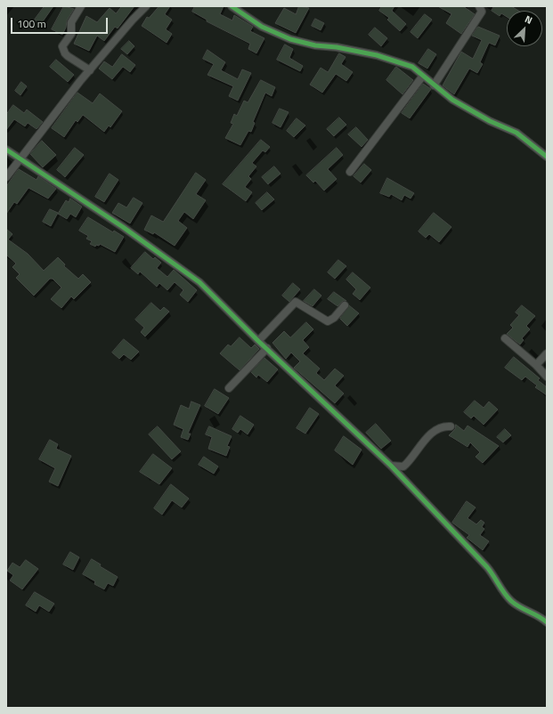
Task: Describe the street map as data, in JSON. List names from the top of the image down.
{
  "scale_bar": "100 m",
  "north": "top right"
}
